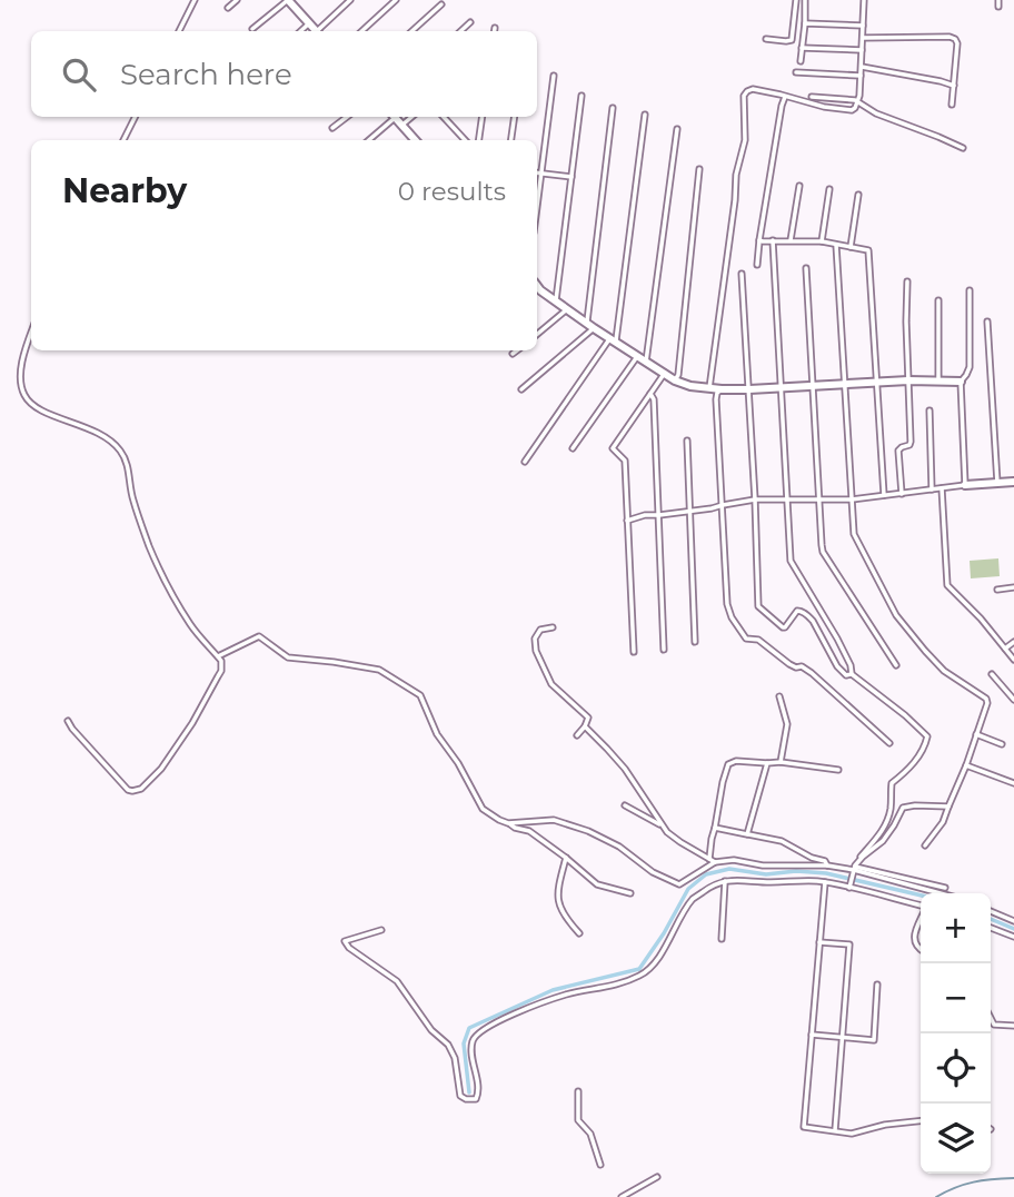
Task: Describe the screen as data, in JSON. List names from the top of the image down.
{
  "page": {
    "search": "Search here",
    "heading": ["Nearby", "0 results"],
    "map_buttons": ["+", "−"]
  }
}
